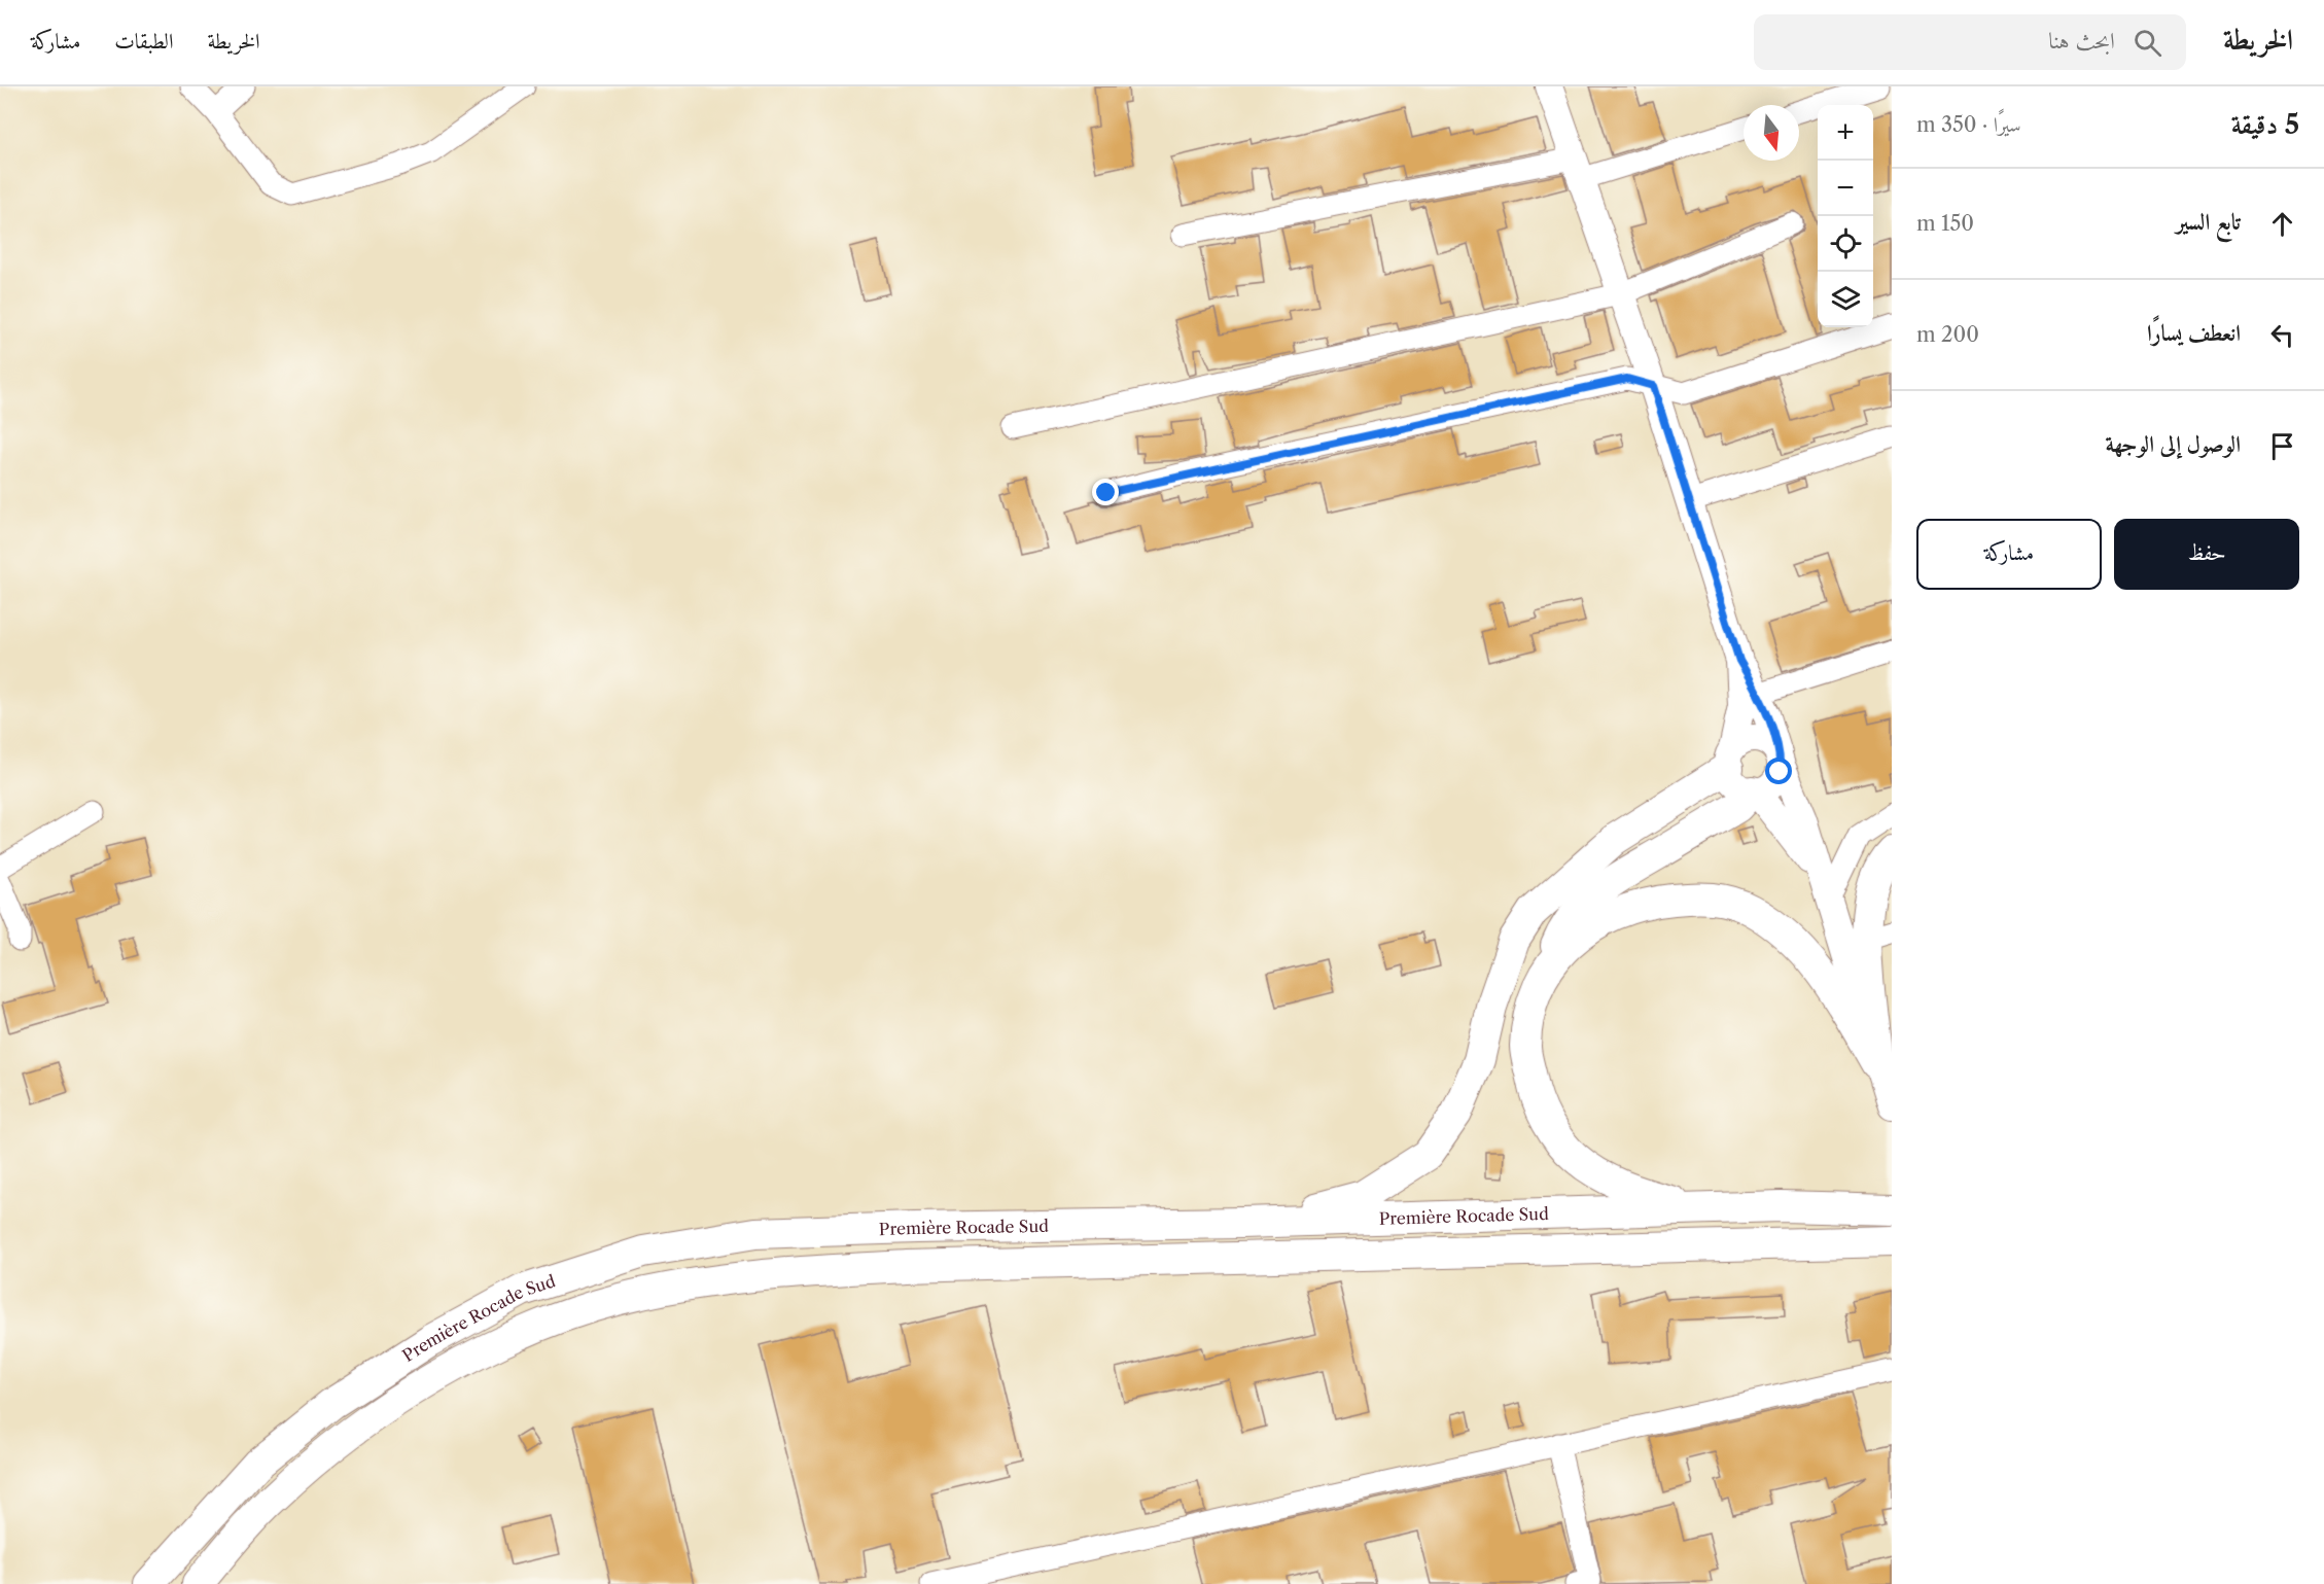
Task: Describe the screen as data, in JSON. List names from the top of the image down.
{
  "streets": {
    "highway": ["Première Rocade Sud"]
  },
  "north": "bottom",
  "page": {
    "header": "الخريطة",
    "search": "ابحث هنا",
    "nav": ["الخريطة", "الطبقات", "مشاركة"],
    "heading": ["5 دقيقة", "سيرًا · 350 m"],
    "map_buttons": ["+", "−"],
    "list": [
      ["تابع السير", "150 m"],
      ["انعطف يسارًا", "200 m"],
      "الوصول إلى الوجهة"
    ],
    "buttons": ["حفظ", "مشاركة"]
  }
}
